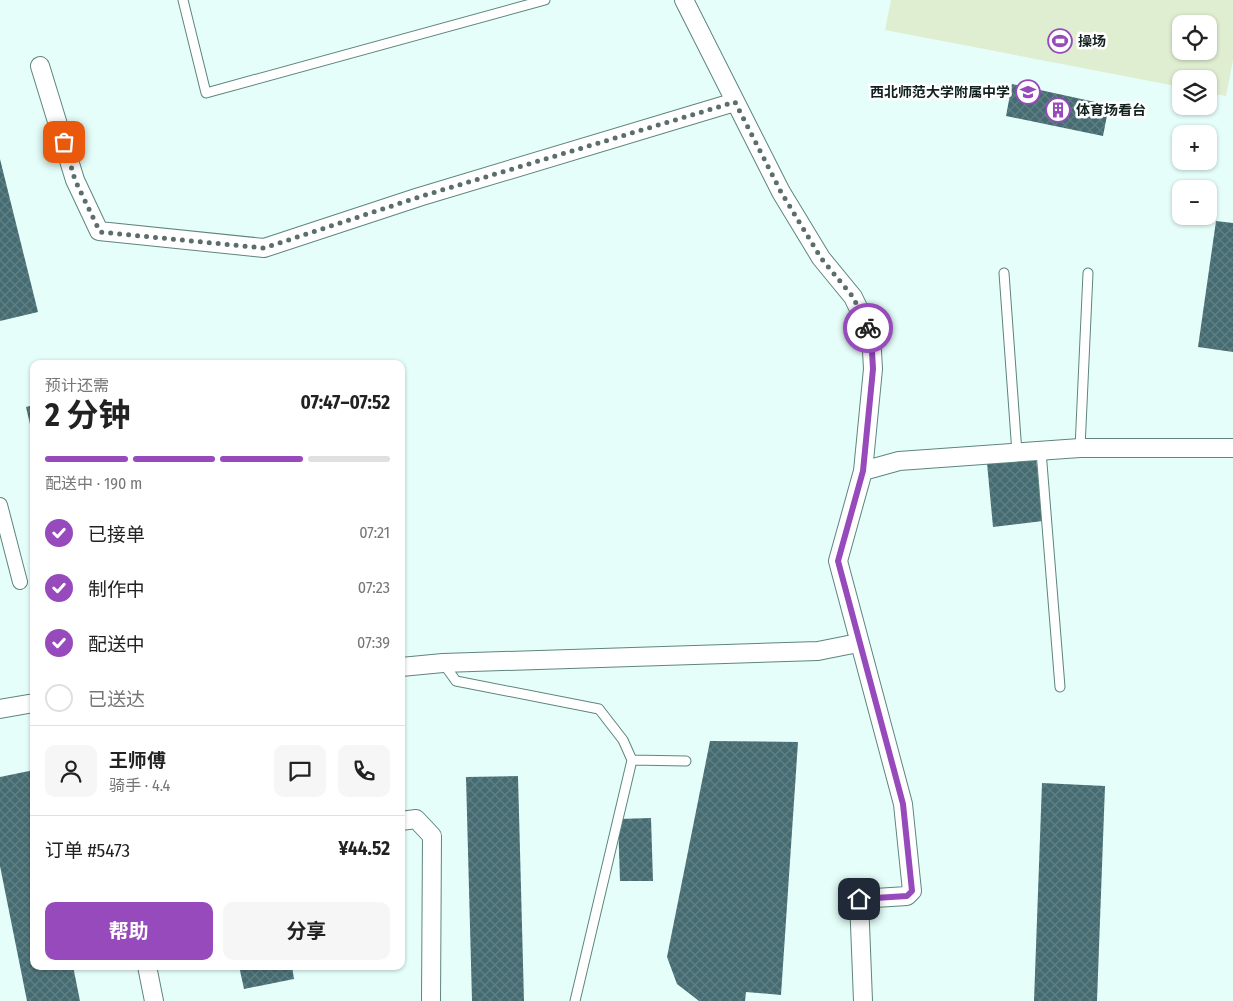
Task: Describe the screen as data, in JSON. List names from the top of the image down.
{
  "places": {
    "sports": ["操场"],
    "school or university": ["西北师范大学附属中学"],
    "building": ["体育场看台"]
  },
  "page": {
    "map_buttons": ["+", "−"],
    "heading": ["2 分钟", "预计还需", "07:47–07:52"],
    "panel": [
      "王师傅",
      "骑手 · 4.4",
      "订单 #5473",
      "¥44.52"
    ],
    "bar": "配送中 · 190 m",
    "list": [
      ["已接单", "07:21"],
      ["制作中", "07:23"],
      ["配送中", "07:39"],
      "已送达"
    ],
    "buttons": ["帮助", "分享"]
  }
}
